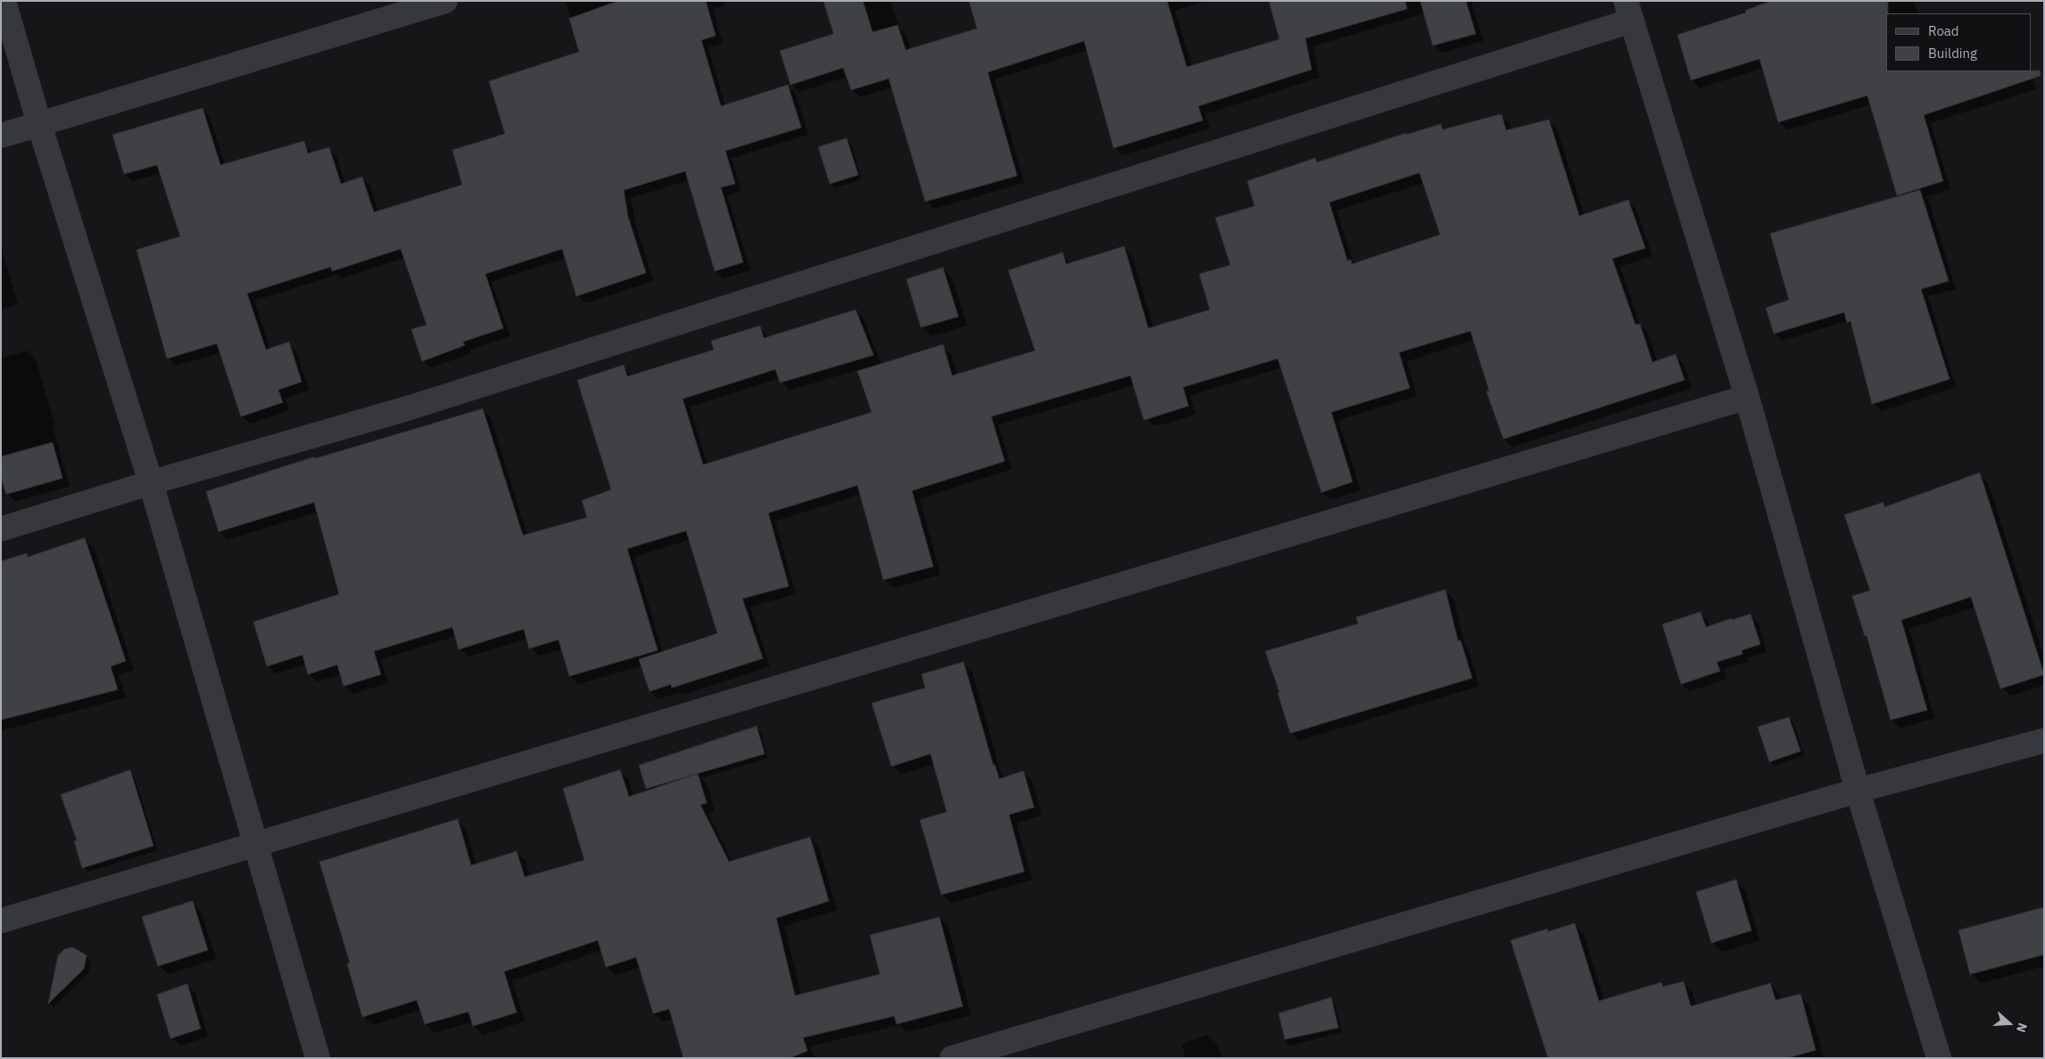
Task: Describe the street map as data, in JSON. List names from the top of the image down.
{
  "legend": ["Road", "Building"],
  "north": "right"
}
